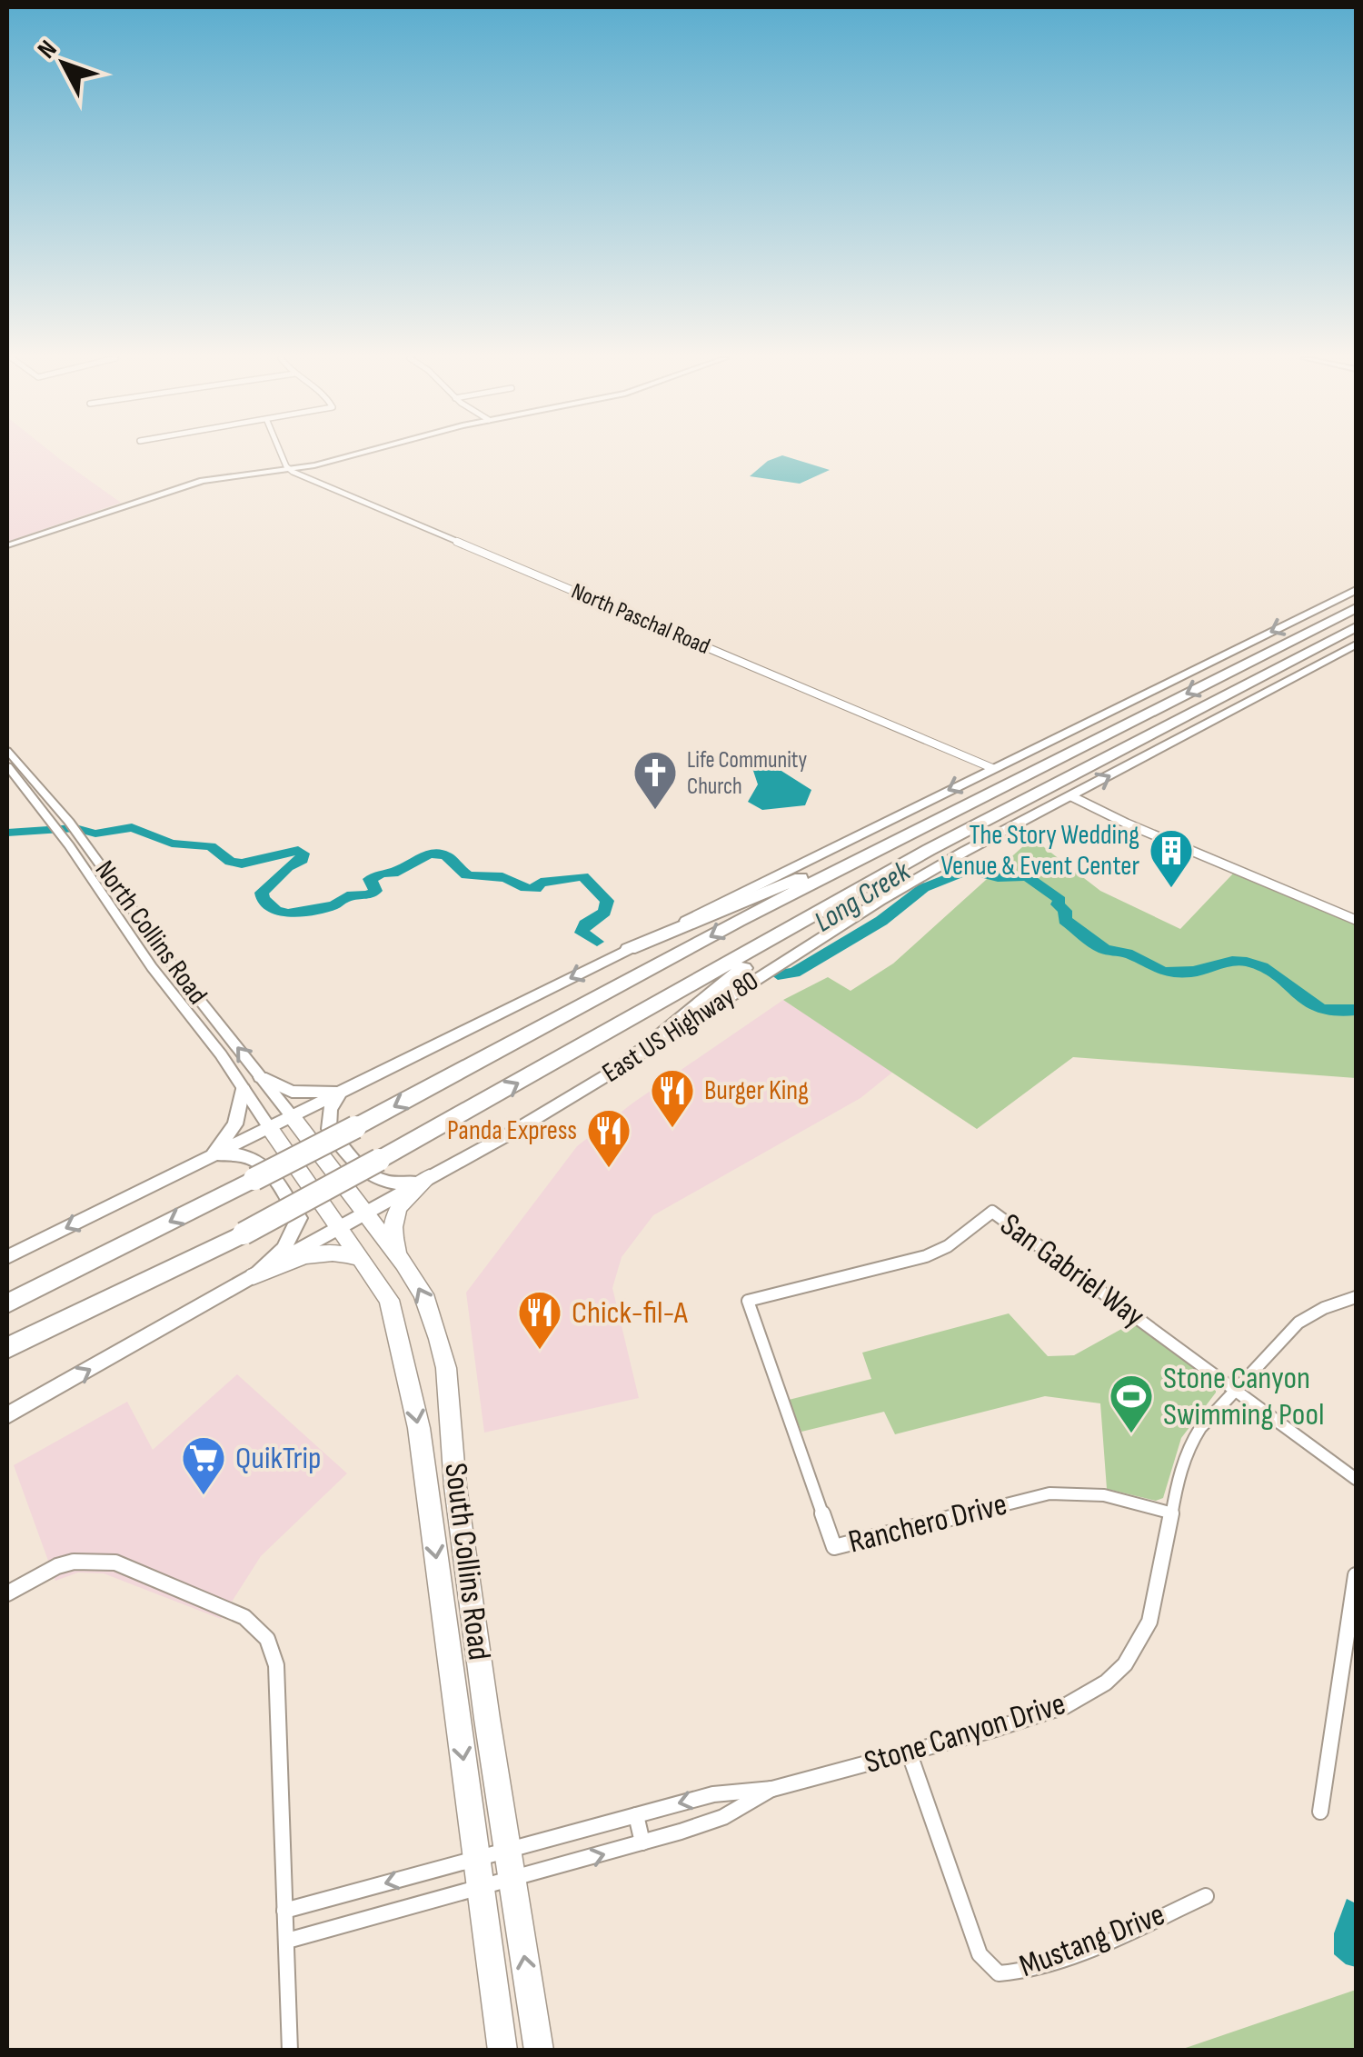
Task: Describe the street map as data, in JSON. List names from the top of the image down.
{
  "streets": {
    "main road": ["East US Highway 80", "South Collins Road"],
    "street": [
      "North Paschal Road",
      "North Collins Road",
      "San Gabriel Way",
      "Ranchero Drive",
      "Stone Canyon Drive",
      "Mustang Drive"
    ]
  },
  "crossings": [
    ["North Collins Road", "South Collins Road"],
    ["East US Highway 80", "South Collins Road"],
    ["San Gabriel Way", "Ranchero Drive"],
    ["San Gabriel Way", "Stone Canyon Drive"],
    ["Ranchero Drive", "Stone Canyon Drive"],
    ["South Collins Road", "Stone Canyon Drive"],
    ["Stone Canyon Drive", "Mustang Drive"]
  ],
  "water": ["Long Creek"],
  "places": {
    "church": ["Life Community Church"],
    "building": ["The Story Wedding Venue & Event Center"],
    "restaurant": ["Burger King", "Panda Express", "Chick-fil-A"],
    "sports": ["Stone Canyon Swimming Pool"],
    "supermarket": ["QuikTrip"]
  },
  "north": "top left"
}
